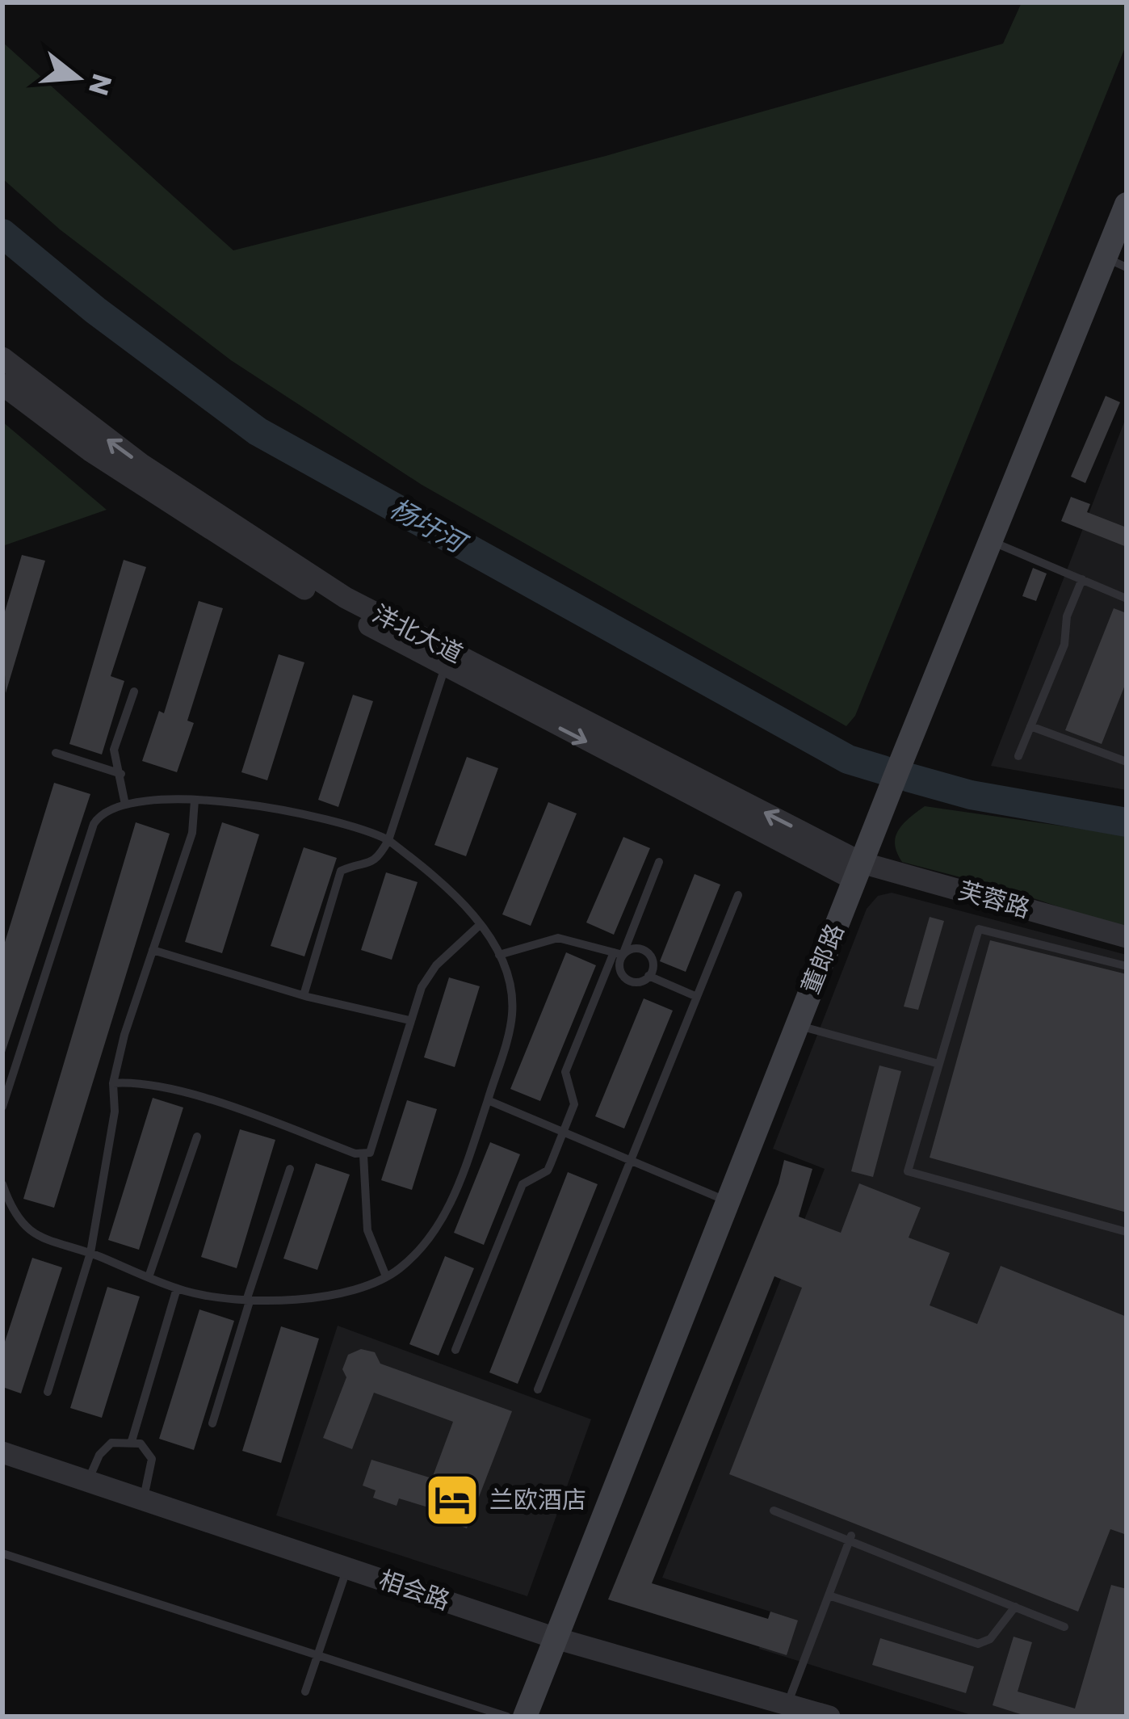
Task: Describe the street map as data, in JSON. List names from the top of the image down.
{
  "streets": {
    "main road": ["董郎路"],
    "street": ["洋北大道", "芙蓉路", "相会路"]
  },
  "crossings": [
    ["洋北大道", "芙蓉路"],
    ["洋北大道", "董郎路"],
    ["芙蓉路", "董郎路"],
    ["董郎路", "相会路"]
  ],
  "water": ["杨圩河"],
  "places": {
    "hotel": ["兰欧酒店"]
  },
  "north": "right"
}
